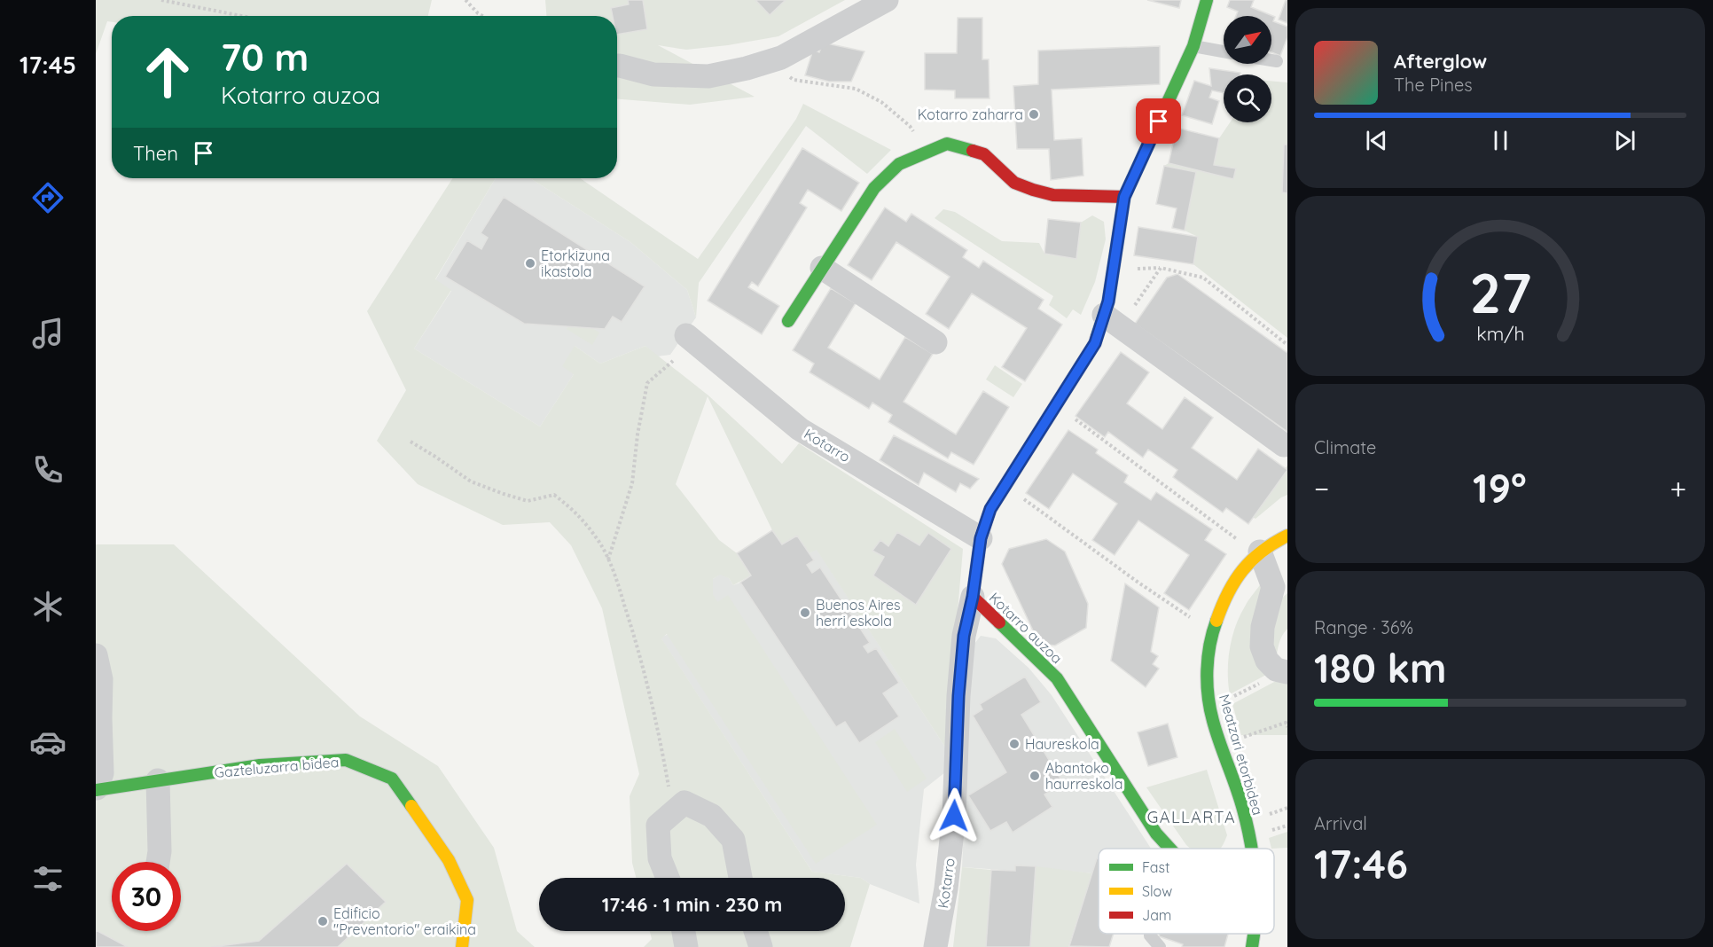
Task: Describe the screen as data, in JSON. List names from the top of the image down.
{
  "streets": {
    "street": [
      "Kotarro",
      "Kotarro auzoa",
      "Meatzari etorbidea",
      "Gazteluzarra bidea"
    ]
  },
  "crossings": [
    ["Kotarro", "Kotarro auzoa"]
  ],
  "districts": ["GALLARTA"],
  "places": [
    "Kotarro zaharra",
    "Etorkizuna ikastola",
    "Buenos Aires herri eskola",
    "Haureskola",
    "Abantoko haurreskola",
    "Edificio \"Preventorio\" eraikina"
  ],
  "legend": ["Fast", "Slow", "Jam"],
  "north": "top right",
  "page": {
    "tabs": "17:45",
    "turn": ["70 m", "Kotarro auzoa"],
    "song": ["Afterglow", "The Pines"],
    "then": "Then",
    "tile": [
      "Climate",
      ["Range · 36%", "180 km"],
      ["Arrival", "17:46"]
    ],
    "heat": ["−", "19°", "+"],
    "limit": "30",
    "trip": "17:46 · 1 min · 230 m",
    "gauge": ["27", "km/h"]
  }
}
